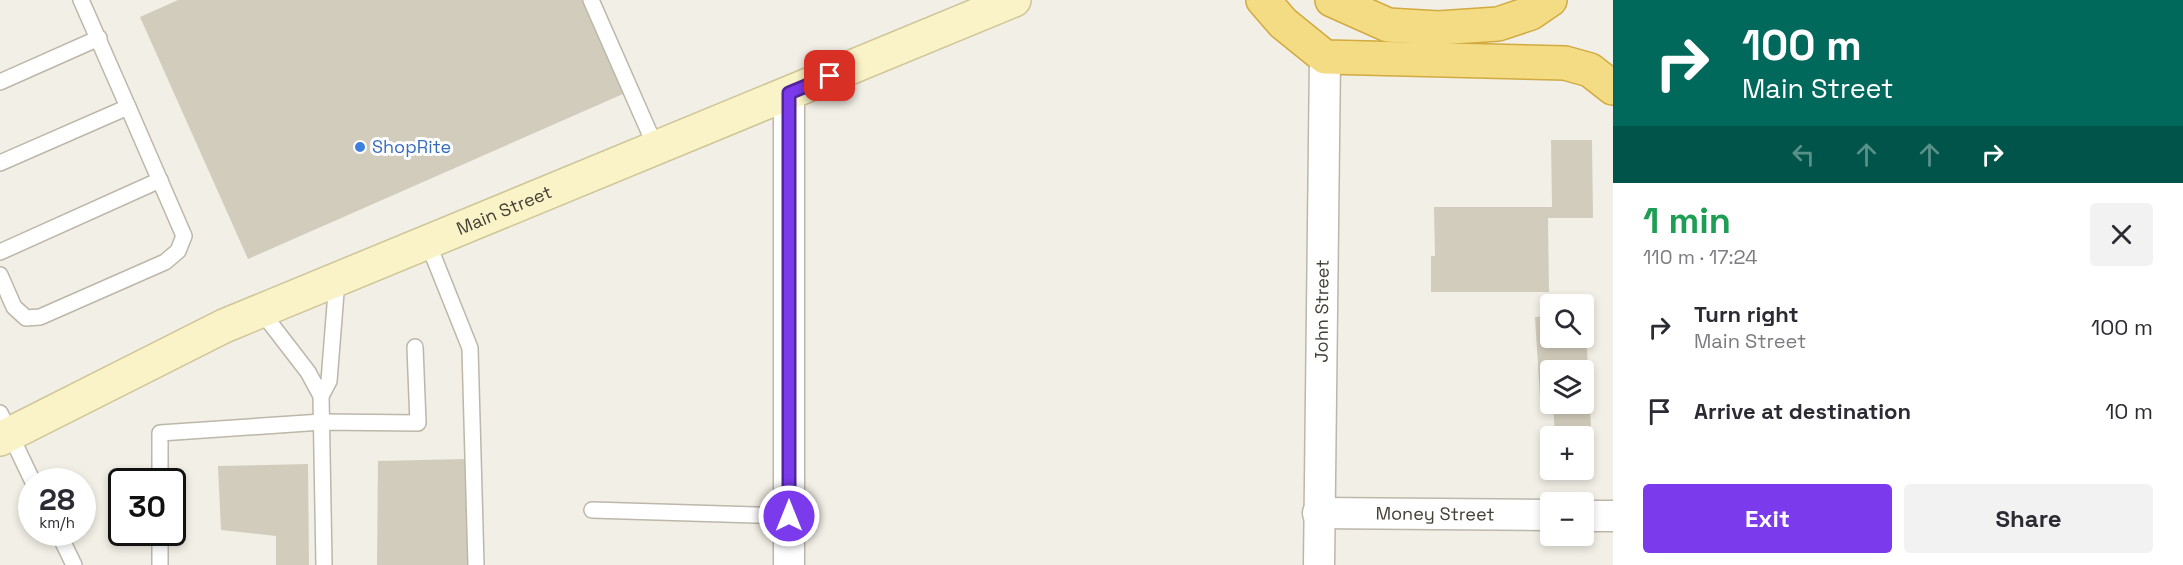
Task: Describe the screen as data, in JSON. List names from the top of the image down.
{
  "streets": {
    "main road": ["Main Street"],
    "street": ["John Street", "Money Street"]
  },
  "crossings": [
    ["John Street", "Money Street"]
  ],
  "places": ["ShopRite"],
  "page": {
    "turn": ["100 m", "Main Street"],
    "heading": ["1 min", "110 m · 17:24"],
    "list": [
      {
        "name": "Turn right",
        "note": "Main Street",
        "value": "100 m"
      },
      {
        "name": "Arrive at destination",
        "value": "10 m"
      }
    ],
    "map_buttons": ["+", "−"],
    "speed": "28 km/h",
    "limit": "30",
    "buttons": ["Exit", "Share"]
  }
}
